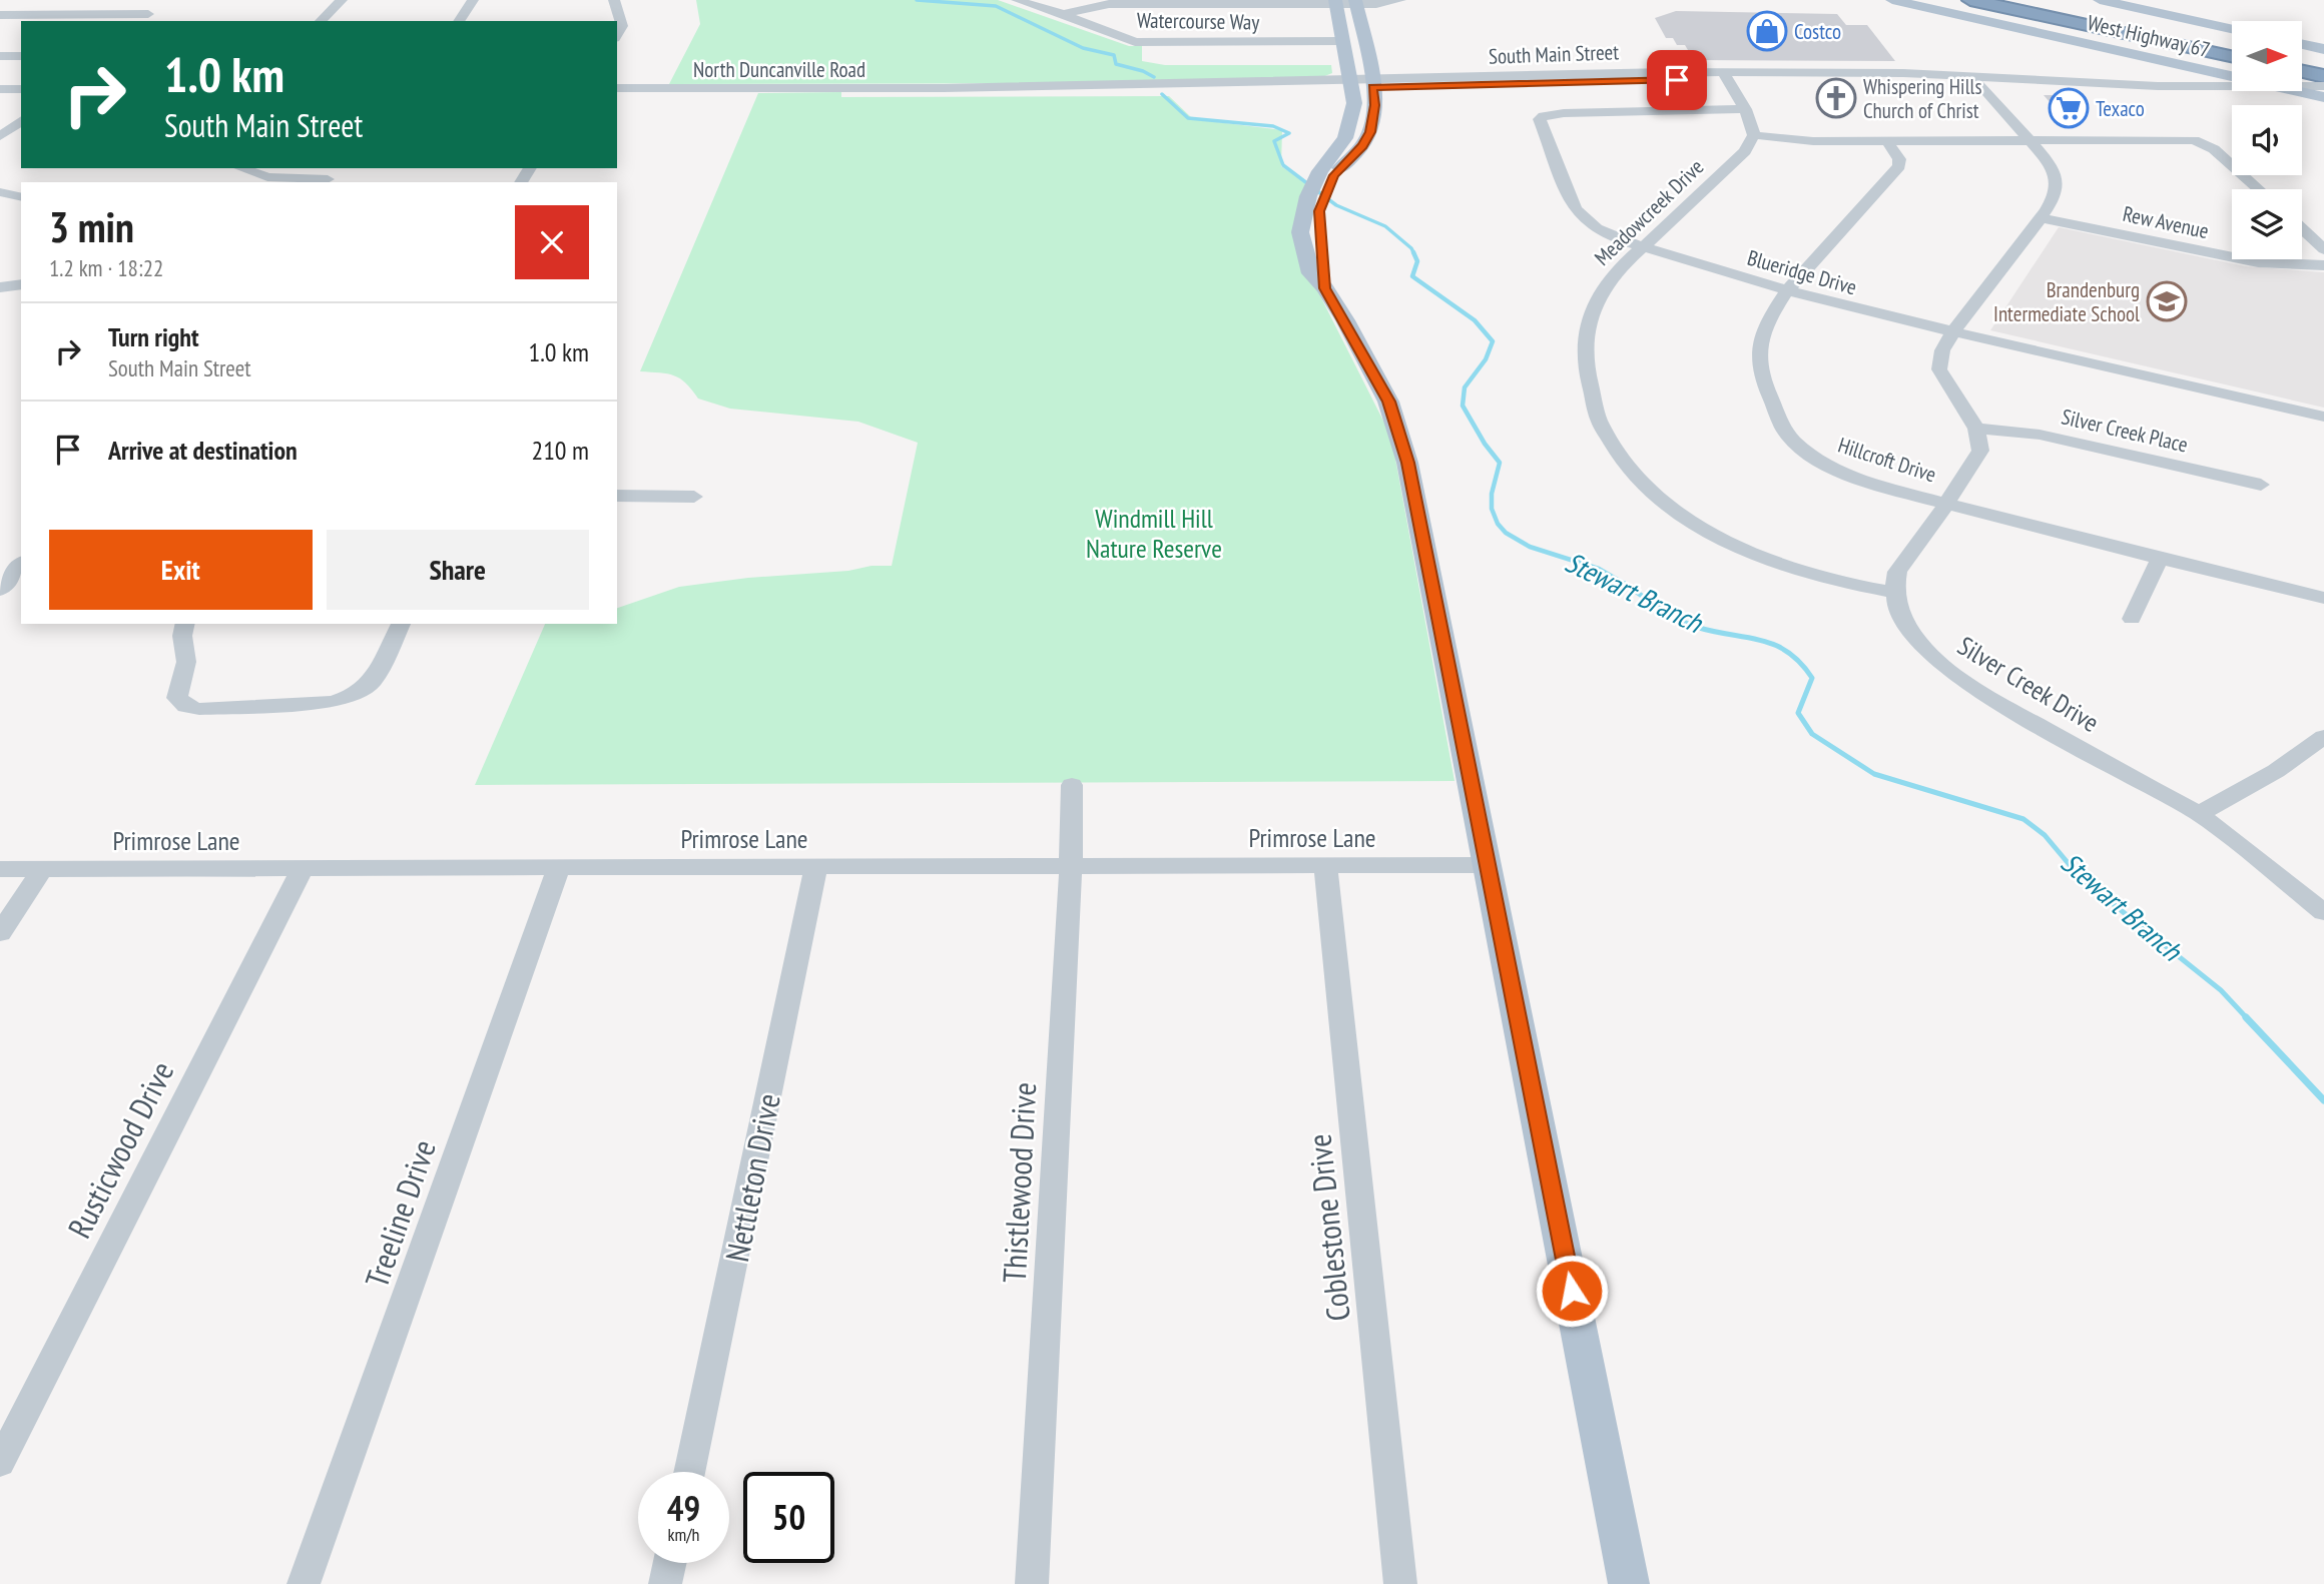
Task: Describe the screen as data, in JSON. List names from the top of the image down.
{
  "streets": {
    "main road": ["West Highway 67"],
    "street": [
      "Watercourse Way",
      "South Main Street",
      "North Duncanville Road",
      "Meadowcreek Drive",
      "Rew Avenue",
      "Blueridge Drive",
      "Silver Creek Place",
      "Hillcroft Drive",
      "Silver Creek Drive",
      "Primrose Lane",
      "Rusticwood Drive",
      "Nettleton Drive",
      "Thistlewood Drive",
      "Treeline Drive",
      "Coblestone Drive"
    ]
  },
  "crossings": [
    ["West Highway 67", "South Main Street"],
    ["South Main Street", "North Duncanville Road"],
    ["Meadowcreek Drive", "Blueridge Drive"],
    ["Meadowcreek Drive", "Silver Creek Drive"],
    ["Blueridge Drive", "Hillcroft Drive"],
    ["Primrose Lane", "Rusticwood Drive"],
    ["Primrose Lane", "Nettleton Drive"],
    ["Primrose Lane", "Thistlewood Drive"],
    ["Primrose Lane", "Treeline Drive"],
    ["Primrose Lane", "Coblestone Drive"]
  ],
  "water": ["Stewart Branch"],
  "parks": ["Windmill Hill Nature Reserve"],
  "places": {
    "shop": ["Costco"],
    "church": ["Whispering Hills Church of Christ"],
    "supermarket": ["Texaco"],
    "school or university": ["Brandenburg Intermediate School"]
  },
  "north": "right",
  "page": {
    "turn": ["1.0 km", "South Main Street"],
    "heading": ["3 min", "1.2 km · 18:22"],
    "list": [
      {
        "name": "Turn right",
        "note": "South Main Street",
        "value": "1.0 km"
      },
      {
        "name": "Arrive at destination",
        "value": "210 m"
      }
    ],
    "buttons": ["Exit", "Share"],
    "speed": "49 km/h",
    "limit": "50"
  }
}
